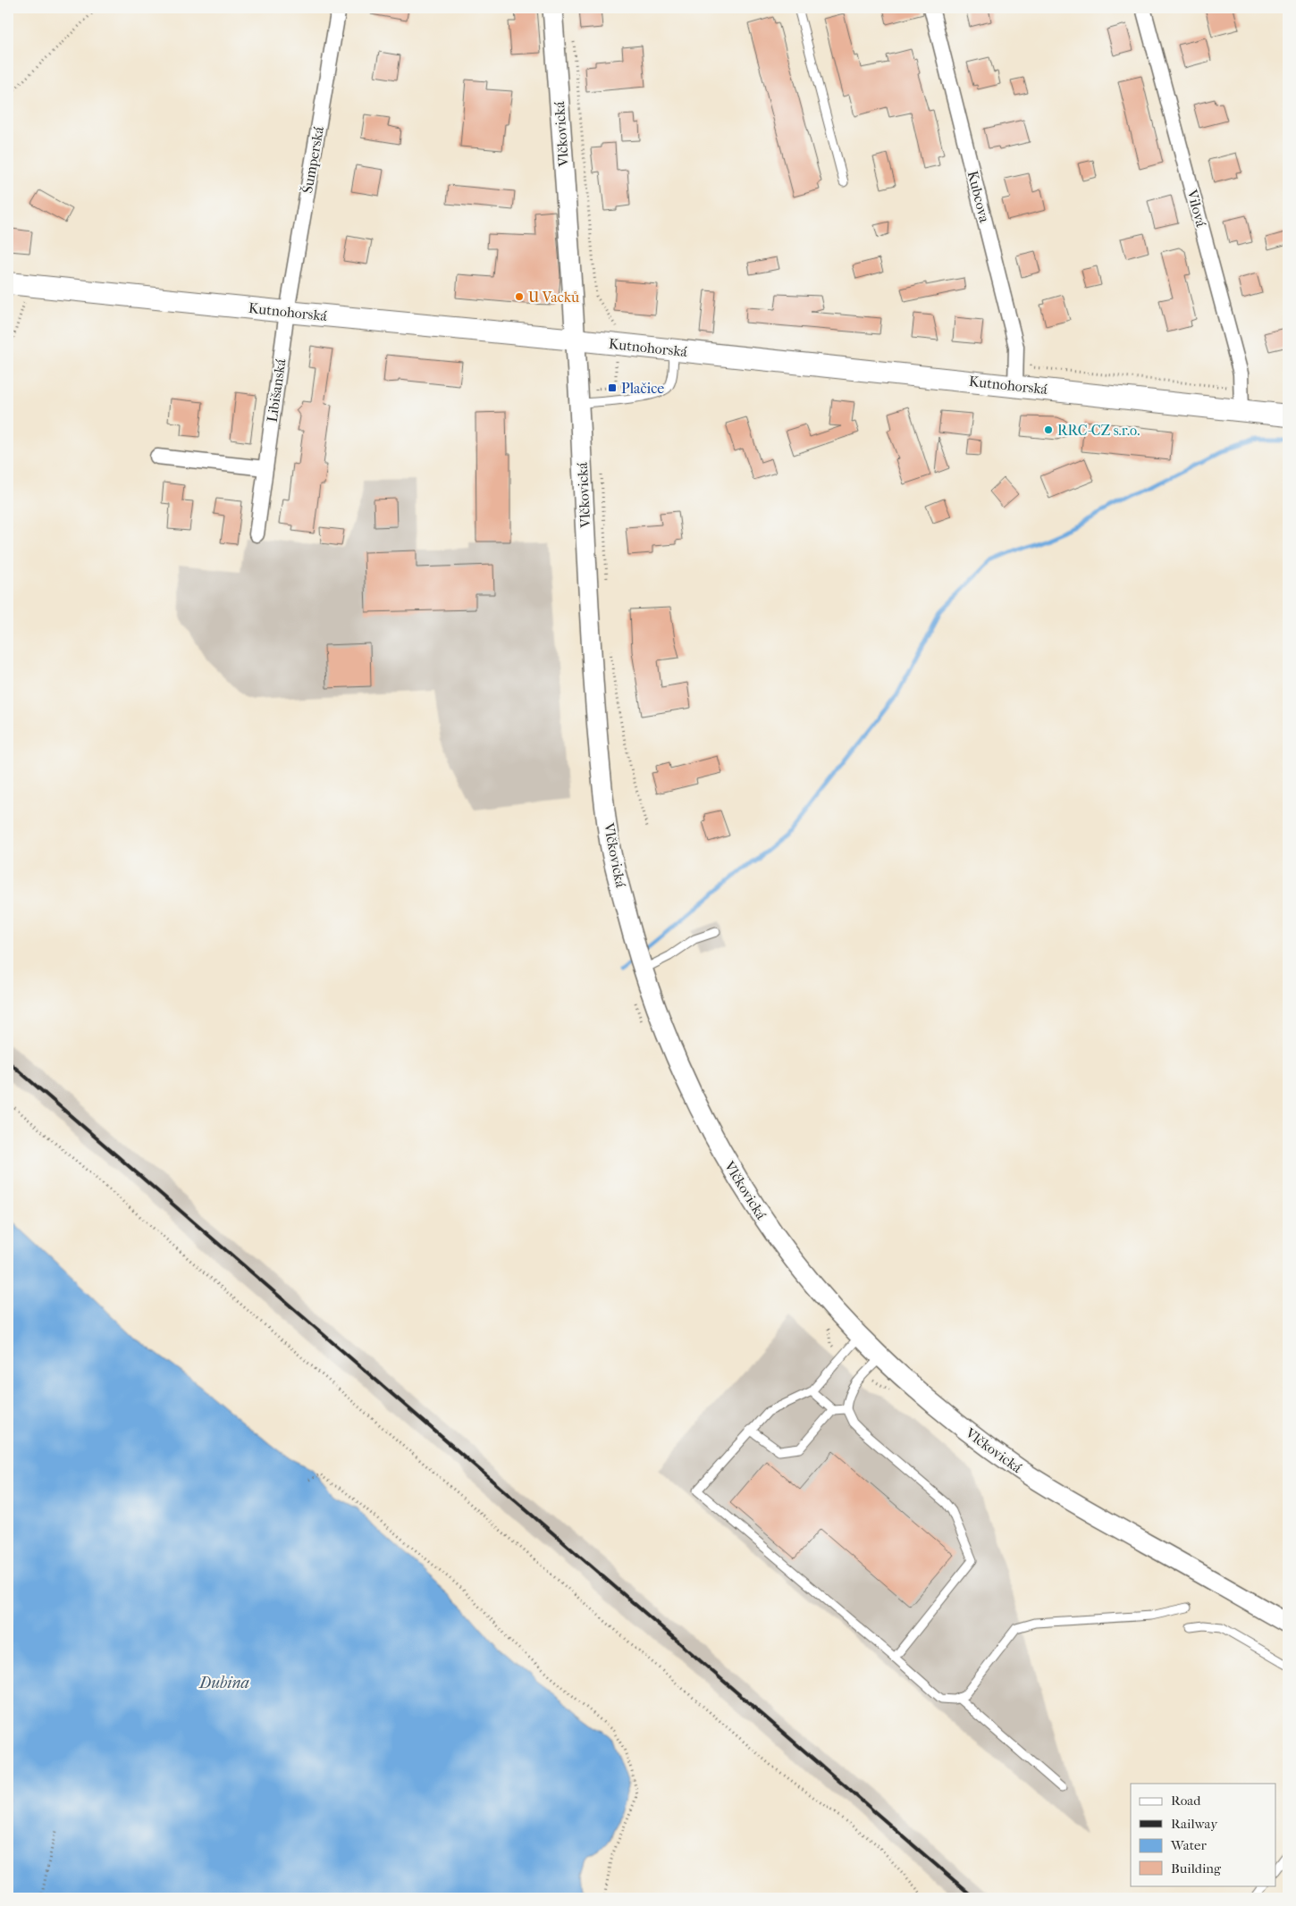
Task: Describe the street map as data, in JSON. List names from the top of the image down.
{
  "streets": {
    "main road": ["Kutnohorská"],
    "street": [
      "Vlčkovická",
      "Šumperská",
      "Kubcova",
      "Vilová",
      "Libišanská"
    ]
  },
  "crossings": [
    ["Vlčkovická", "Kutnohorská"],
    ["Šumperská", "Kutnohorská"],
    ["Šumperská", "Libišanská"],
    ["Kubcova", "Kutnohorská"],
    ["Vilová", "Kutnohorská"],
    ["Kutnohorská", "Libišanská"]
  ],
  "water": ["Dubina"],
  "places": {
    "other": ["U Vacků", "RRC-CZ s.r.o."],
    "transit": ["Plačice"]
  },
  "legend": [
    "Road",
    "Railway",
    "Water",
    "Building"
  ]
}
